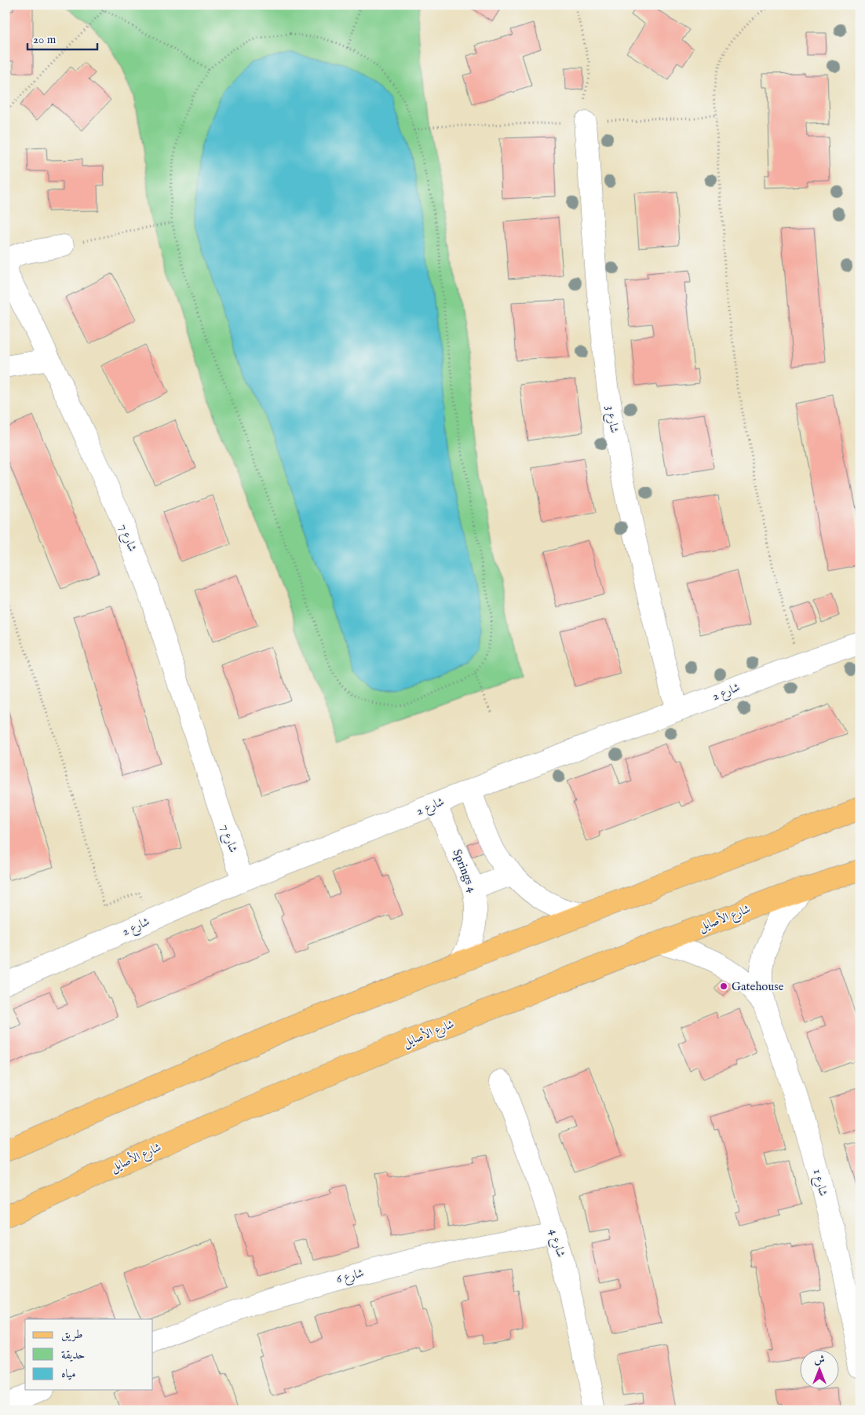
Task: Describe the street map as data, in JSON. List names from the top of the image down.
{
  "streets": {
    "main road": ["شارع الأصايل"],
    "street": [
      "شارع 3",
      "شارع 7",
      "شارع 2",
      "Springs 4",
      "شارع 1",
      "شارع 4",
      "شارع 6"
    ]
  },
  "crossings": [
    ["شارع 3", "شارع 2"],
    ["شارع 7", "شارع 2"],
    ["شارع 2", "Springs 4"],
    ["شارع الأصايل", "شارع 1"],
    ["شارع 4", "شارع 6"]
  ],
  "places": ["Gatehouse"],
  "legend": ["طريق", "حديقة", "مياه"],
  "scale_bar": "20 m",
  "north": "top"
}
